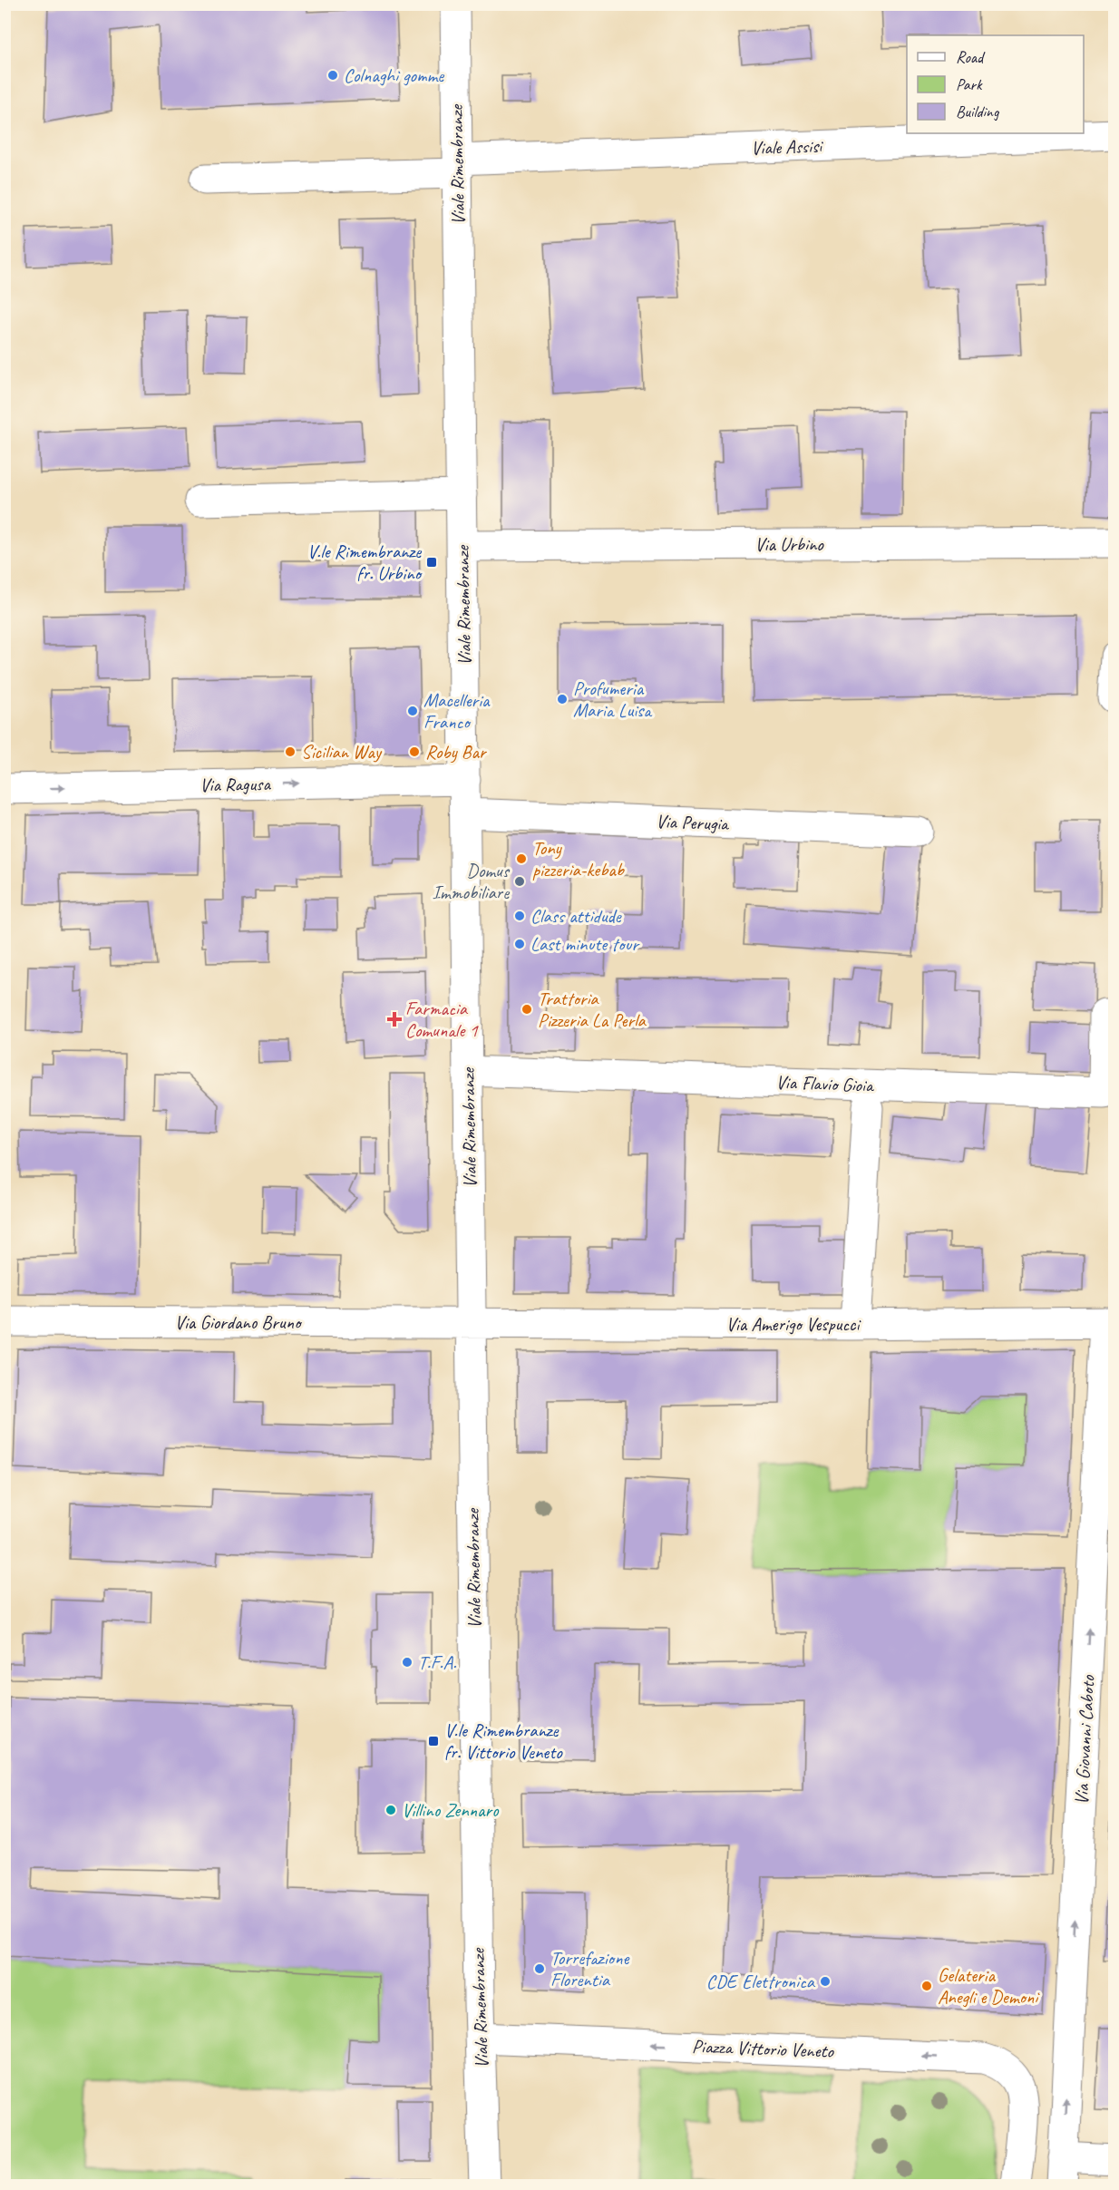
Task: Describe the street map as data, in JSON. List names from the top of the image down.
{
  "streets": {
    "street": [
      "Viale Assisi",
      "Viale Rimembranze",
      "Via Urbino",
      "Via Ragusa",
      "Via Perugia",
      "Via Flavio Gioia",
      "Via Giordano Bruno",
      "Via Amerigo Vespucci",
      "Via Giovanni Caboto",
      "Piazza Vittorio Veneto"
    ]
  },
  "crossings": [
    ["Viale Assisi", "Viale Rimembranze"],
    ["Viale Rimembranze", "Via Urbino"],
    ["Viale Rimembranze", "Via Ragusa"],
    ["Viale Rimembranze", "Via Perugia"],
    ["Viale Rimembranze", "Via Flavio Gioia"],
    ["Viale Rimembranze", "Via Giordano Bruno"],
    ["Viale Rimembranze", "Via Amerigo Vespucci"],
    ["Viale Rimembranze", "Piazza Vittorio Veneto"],
    ["Via Giordano Bruno", "Via Amerigo Vespucci"],
    ["Via Amerigo Vespucci", "Via Giovanni Caboto"],
    ["Via Giovanni Caboto", "Piazza Vittorio Veneto"]
  ],
  "one_way": ["Via Ragusa", "Via Giovanni Caboto", "Piazza Vittorio Veneto"],
  "places": {
    "other": [
      "Colnaghi gomme",
      "Profumeria Maria Luisa",
      "Macelleria Franco",
      "Sicilian Way",
      "Roby Bar",
      "Tony pizzeria-kebab",
      "Domus Immobiliare",
      "Class attidude",
      "Last minute tour",
      "Trattoria Pizzeria La Perla",
      "T.F.A.",
      "Villino Zennaro",
      "Torrefazione Florentia",
      "CDE Elettronica",
      "Gelateria Anegli e Demoni"
    ],
    "transit": ["V.le Rimembranze fr. Urbino", "V.le Rimembranze fr. Vittorio Veneto"],
    "health": ["Farmacia Comunale 1"]
  },
  "legend": ["Road", "Park", "Building"]
}
